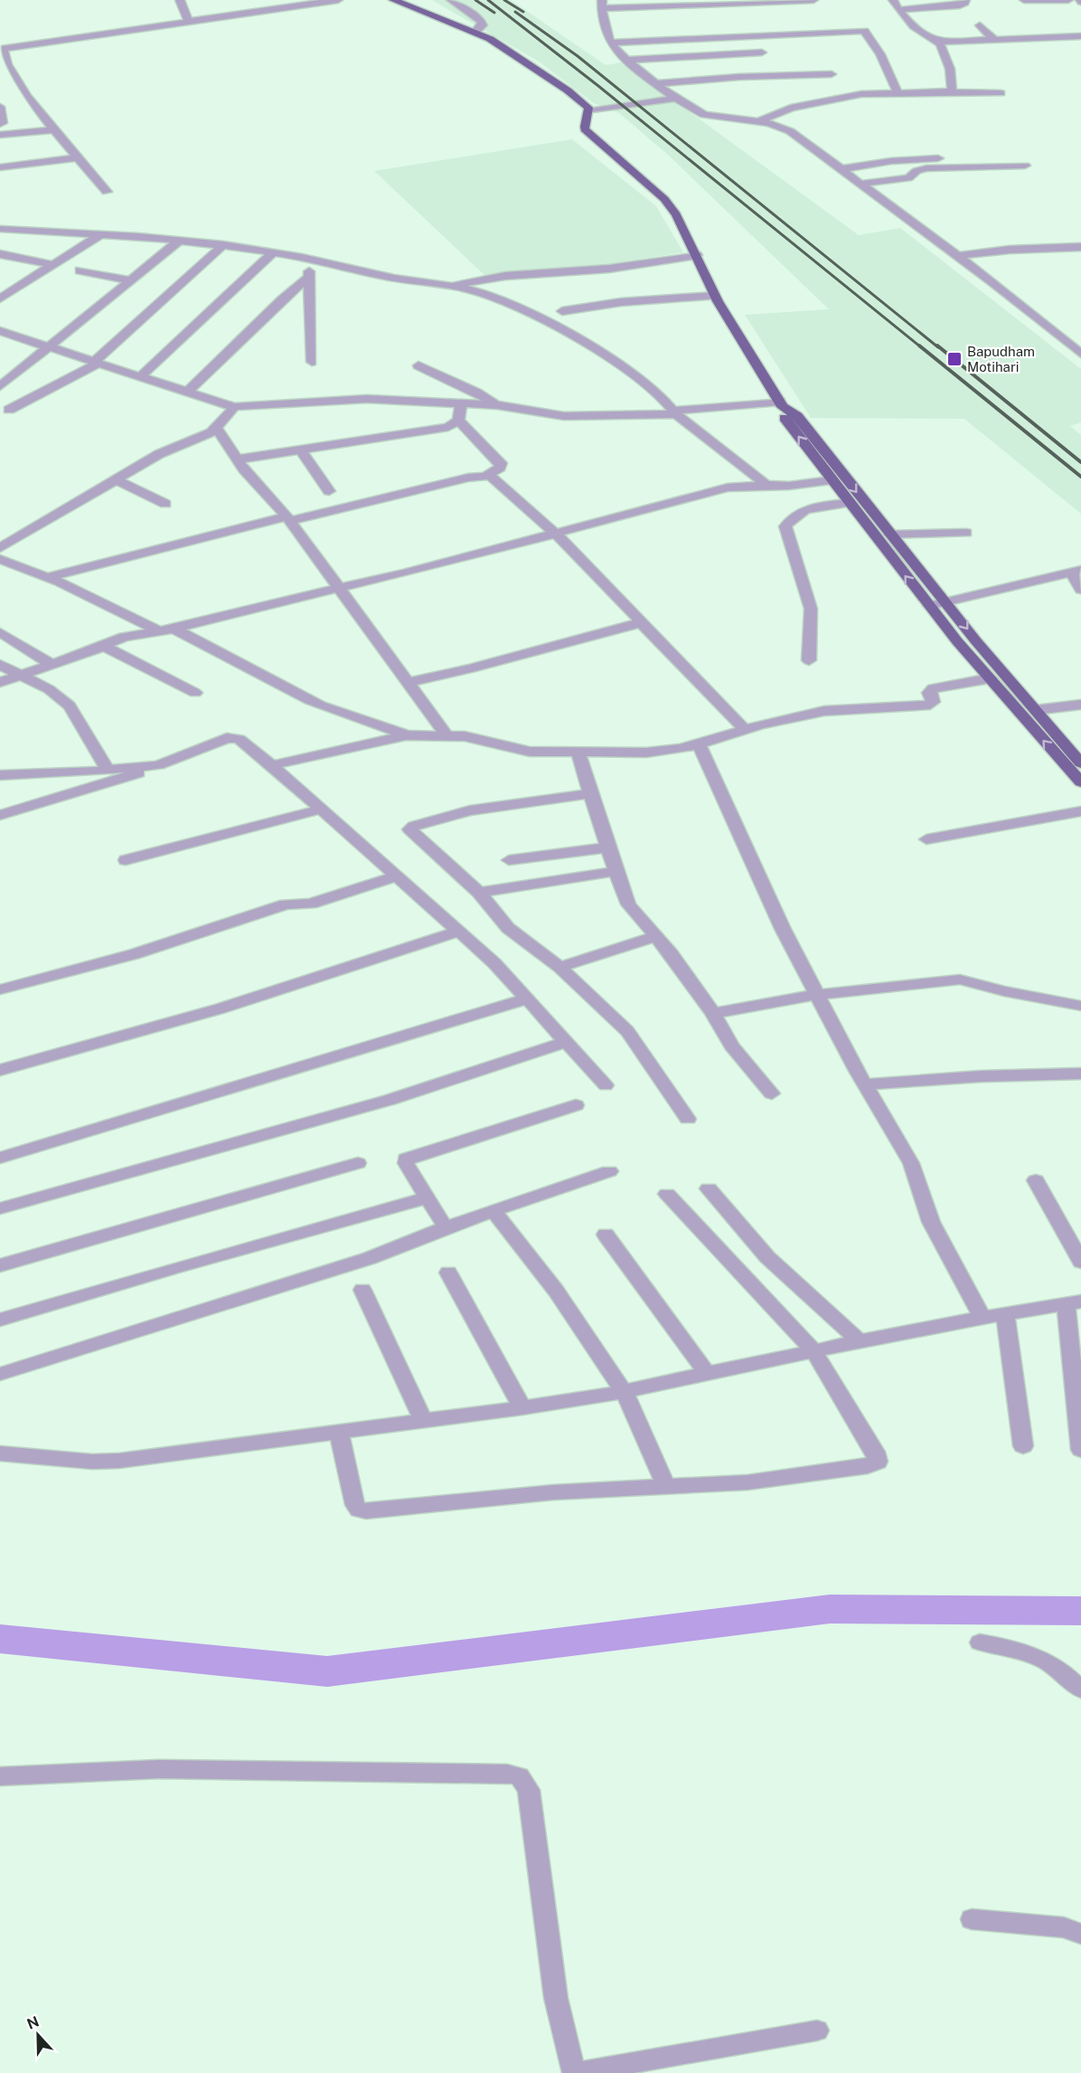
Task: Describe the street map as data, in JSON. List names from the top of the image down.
{
  "places": {
    "transit": ["Bapudham Motihari"]
  },
  "north": "top"
}
